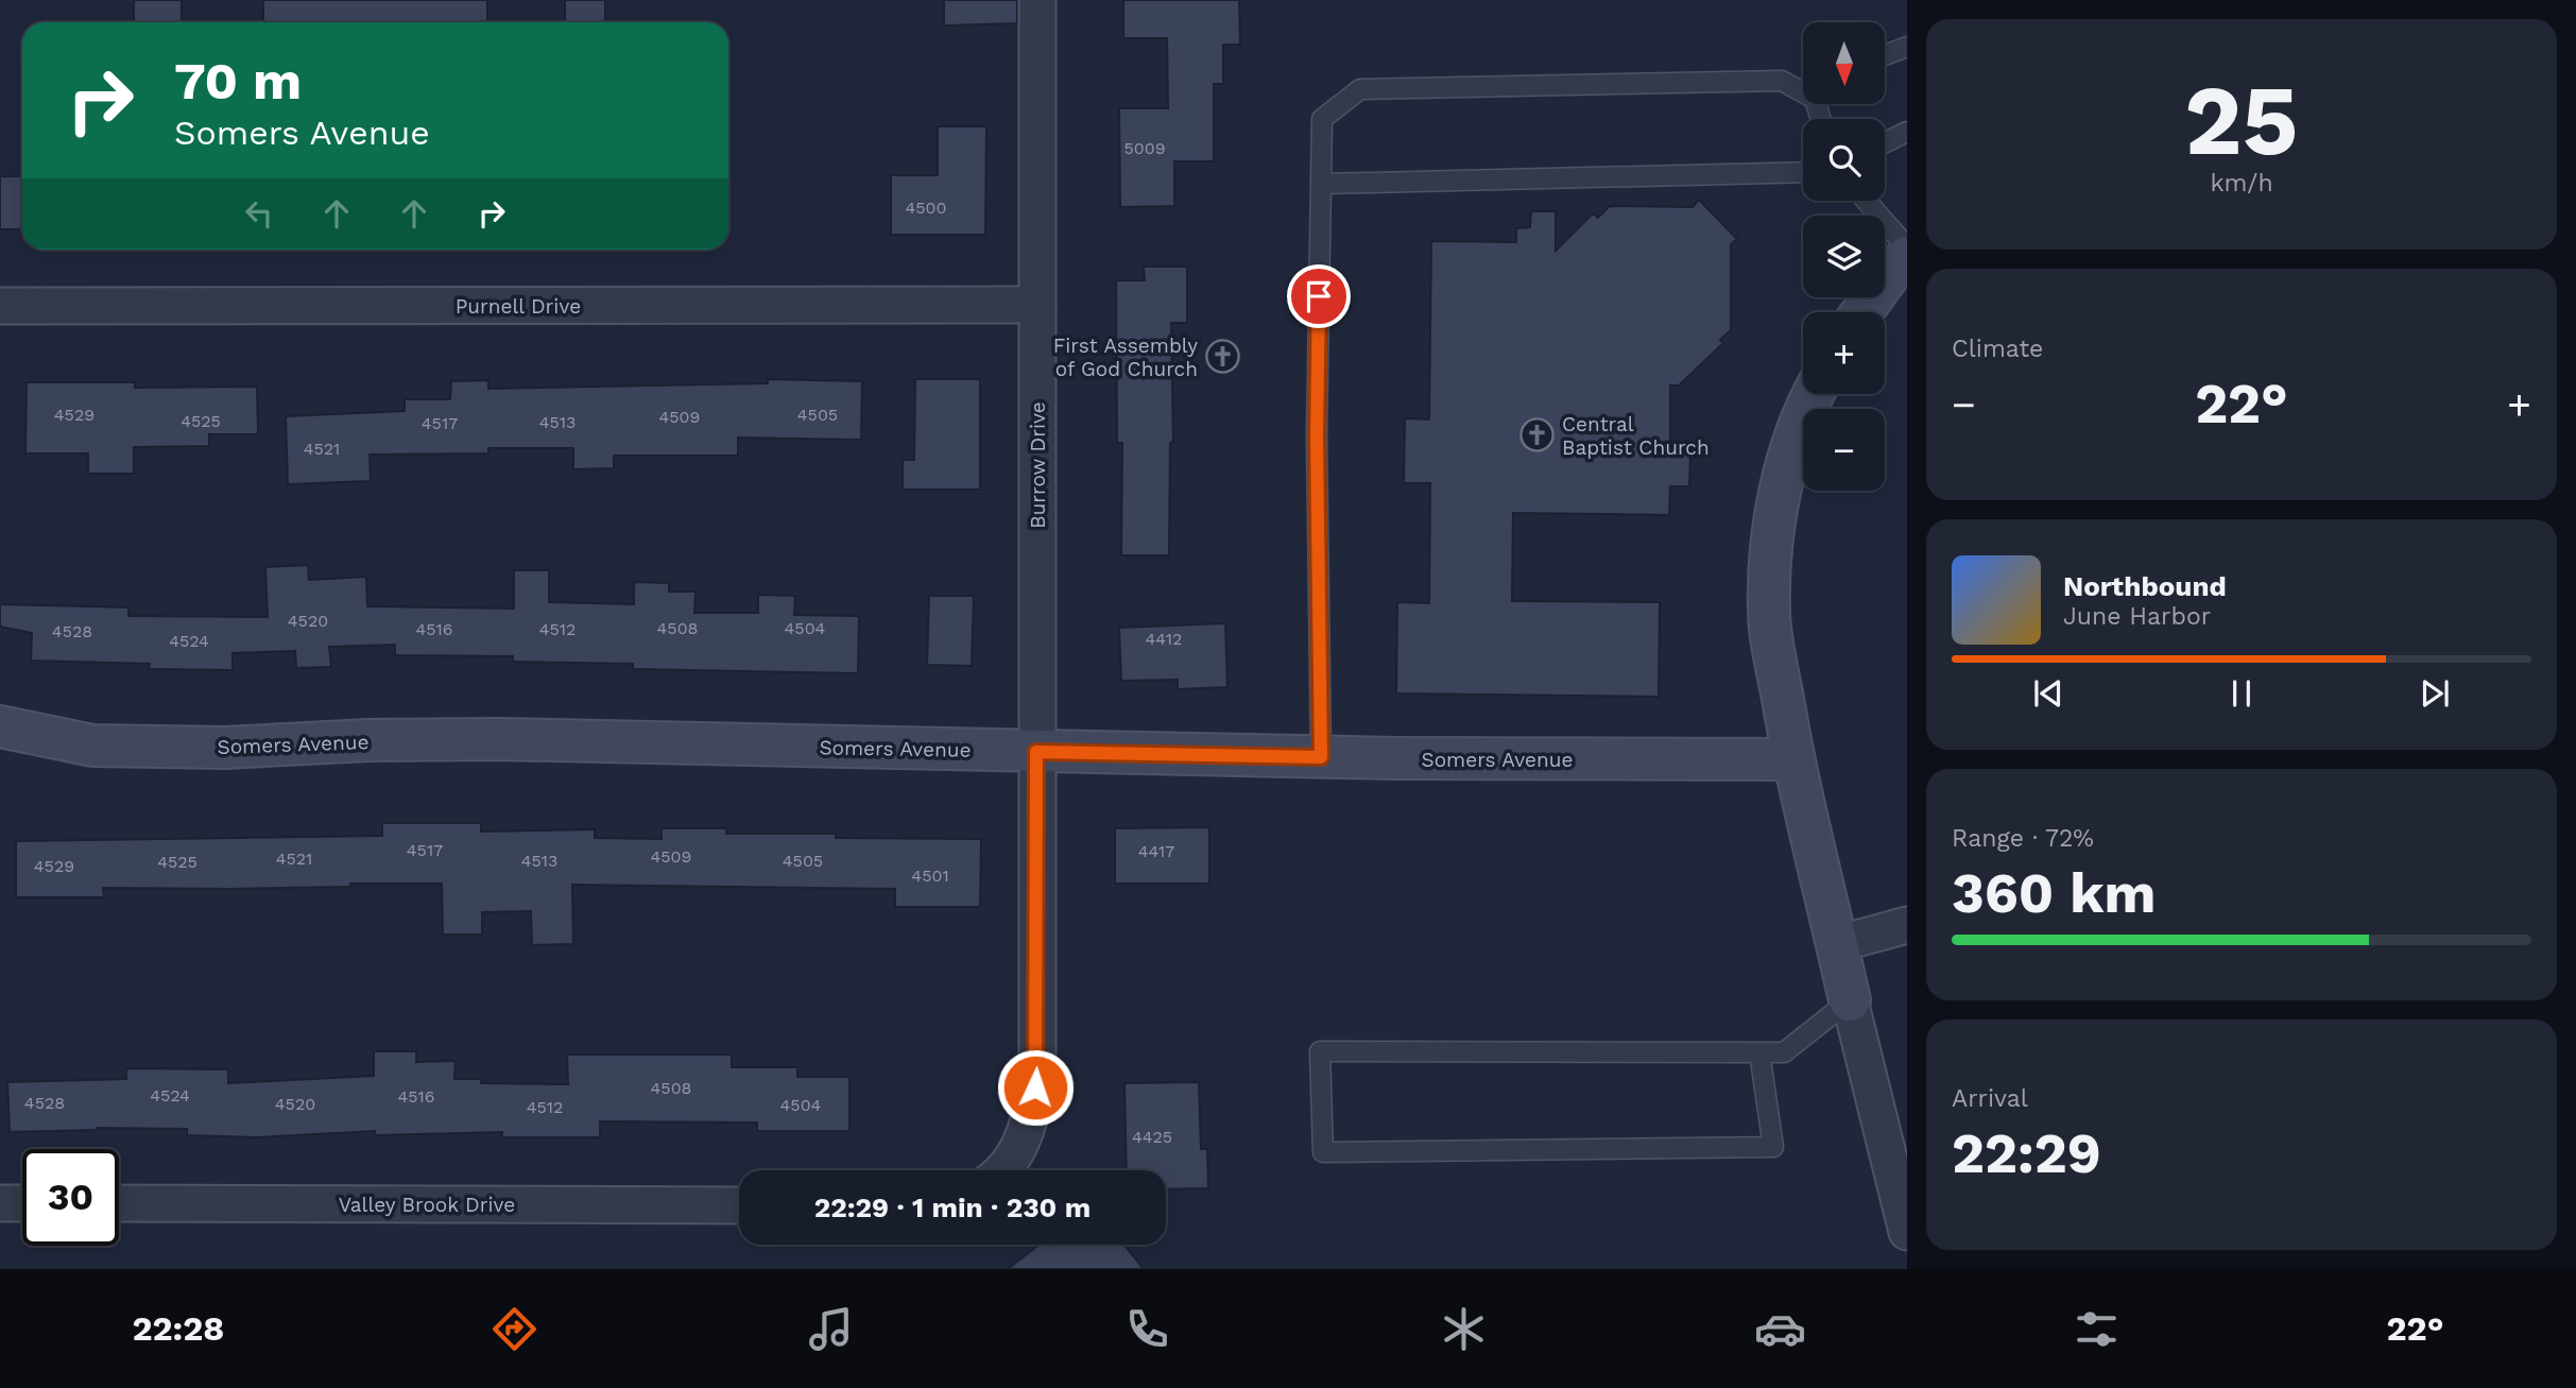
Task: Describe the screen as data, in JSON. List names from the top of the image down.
{
  "streets": {
    "street": [
      "Purnell Drive",
      "Burrow Drive",
      "Somers Avenue",
      "Valley Brook Drive"
    ]
  },
  "crossings": [
    ["Purnell Drive", "Burrow Drive"],
    ["Burrow Drive", "Somers Avenue"]
  ],
  "places": {
    "church": ["First Assembly of God Church", "Central Baptist Church"]
  },
  "house_numbers": [
    "5009",
    "4500",
    "4529",
    "4505",
    "4509",
    "4525",
    "4513",
    "4517",
    "4521",
    "4520",
    "4508",
    "4504",
    "4516",
    "4512",
    "4528",
    "4412",
    "4524",
    "4517",
    "4417",
    "4509",
    "4521",
    "4513",
    "4505",
    "4525",
    "4529",
    "4501",
    "4508",
    "4524",
    "4516",
    "4528",
    "4520",
    "4504",
    "4512",
    "4425"
  ],
  "north": "bottom",
  "page": {
    "tile": [
      ["25", "km/h"],
      "Climate",
      ["Range · 72%", "360 km"],
      ["Arrival", "22:29"]
    ],
    "map_buttons": ["+", "−"],
    "turn": ["70 m", "Somers Avenue"],
    "heat": ["−", "22°", "+"],
    "song": ["Northbound", "June Harbor"],
    "limit": "30",
    "trip": "22:29 · 1 min · 230 m",
    "tabs": ["22:28", "22°"]
  }
}
